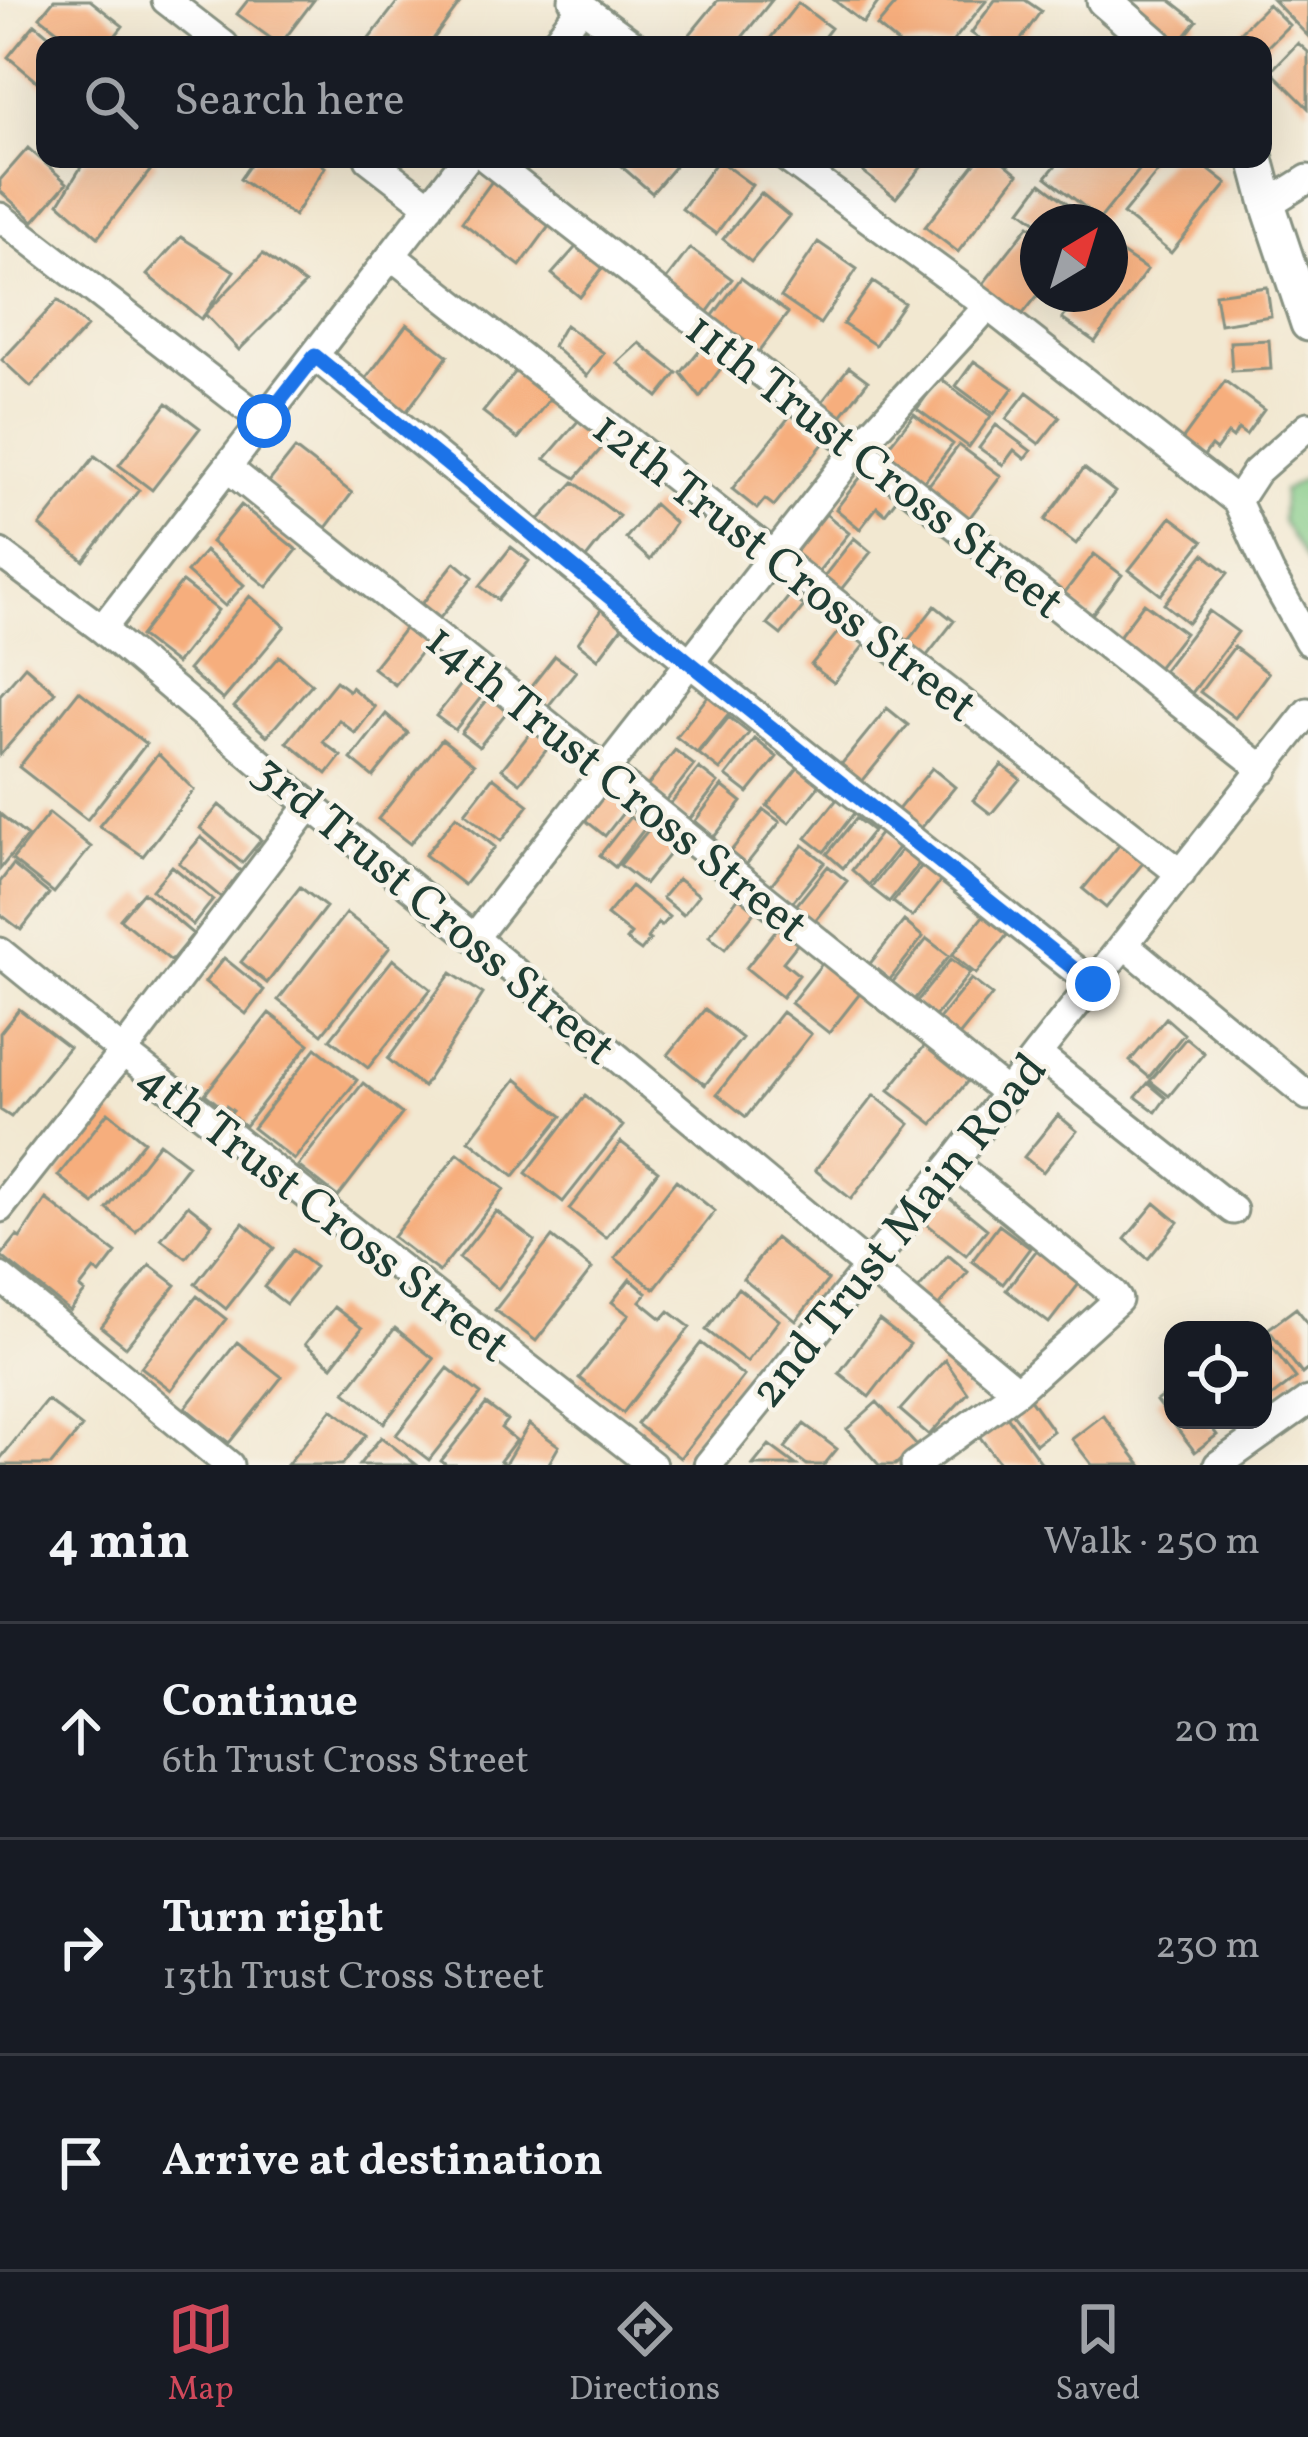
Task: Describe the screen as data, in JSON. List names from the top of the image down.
{
  "streets": {
    "street": [
      "11th Trust Cross Street",
      "12th Trust Cross Street",
      "14th Trust Cross Street",
      "3rd Trust Cross Street",
      "4th Trust Cross Street",
      "2nd Trust Main Road"
    ]
  },
  "crossings": [
    ["11th Trust Cross Street", "2nd Trust Main Road"],
    ["12th Trust Cross Street", "2nd Trust Main Road"],
    ["14th Trust Cross Street", "2nd Trust Main Road"],
    ["3rd Trust Cross Street", "2nd Trust Main Road"]
  ],
  "north": "top right",
  "page": {
    "search": "Search here",
    "heading": ["4 min", "Walk · 250 m"],
    "list": [
      ["Continue", "6th Trust Cross Street", "20 m"],
      ["Turn right", "13th Trust Cross Street", "230 m"],
      "Arrive at destination"
    ],
    "nav": ["Map", "Directions", "Saved"]
  }
}
